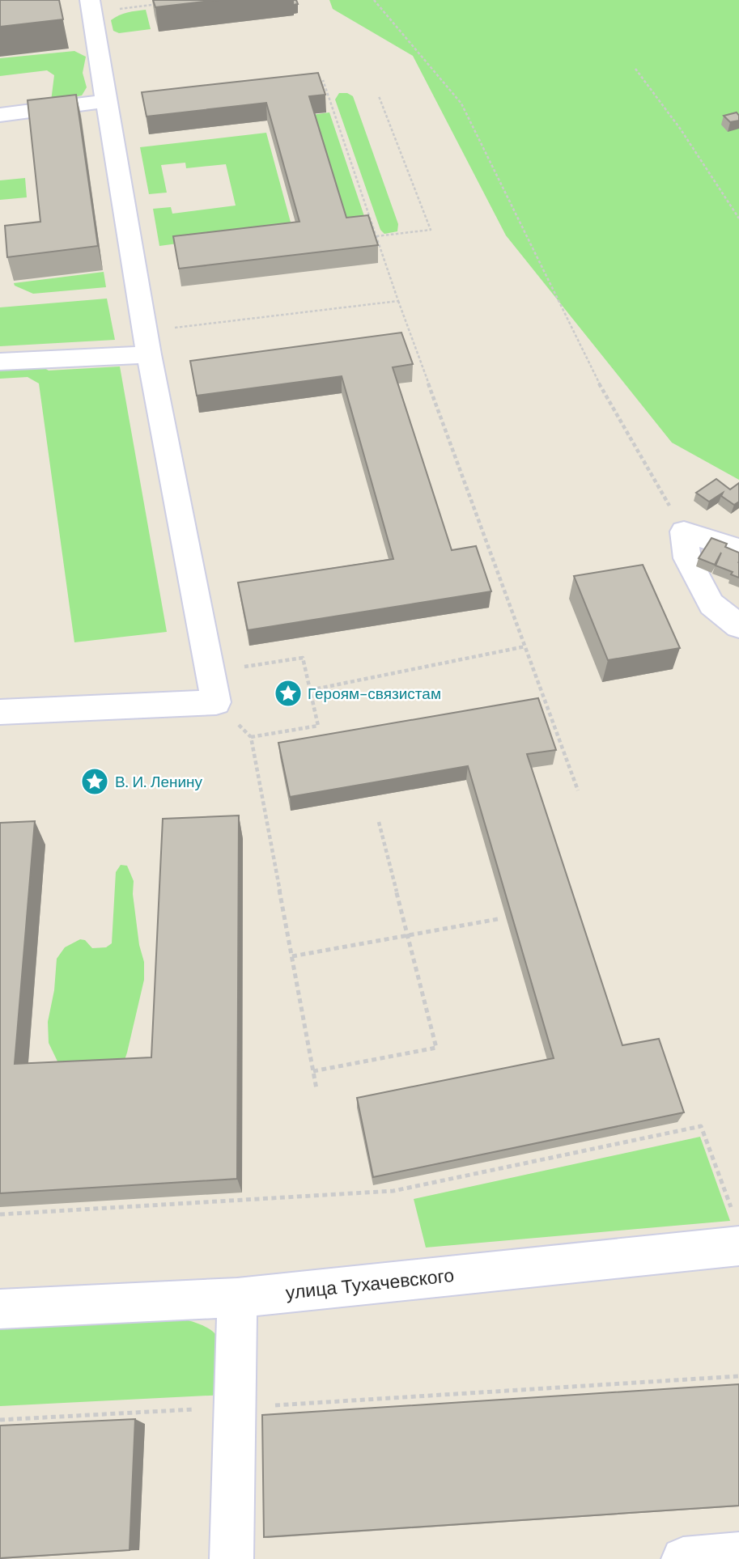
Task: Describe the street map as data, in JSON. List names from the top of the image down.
{
  "streets": {
    "street": ["улица Тухачевского"]
  },
  "places": {
    "place": ["Героям-связистам", "В. И. Ленину"]
  }
}
